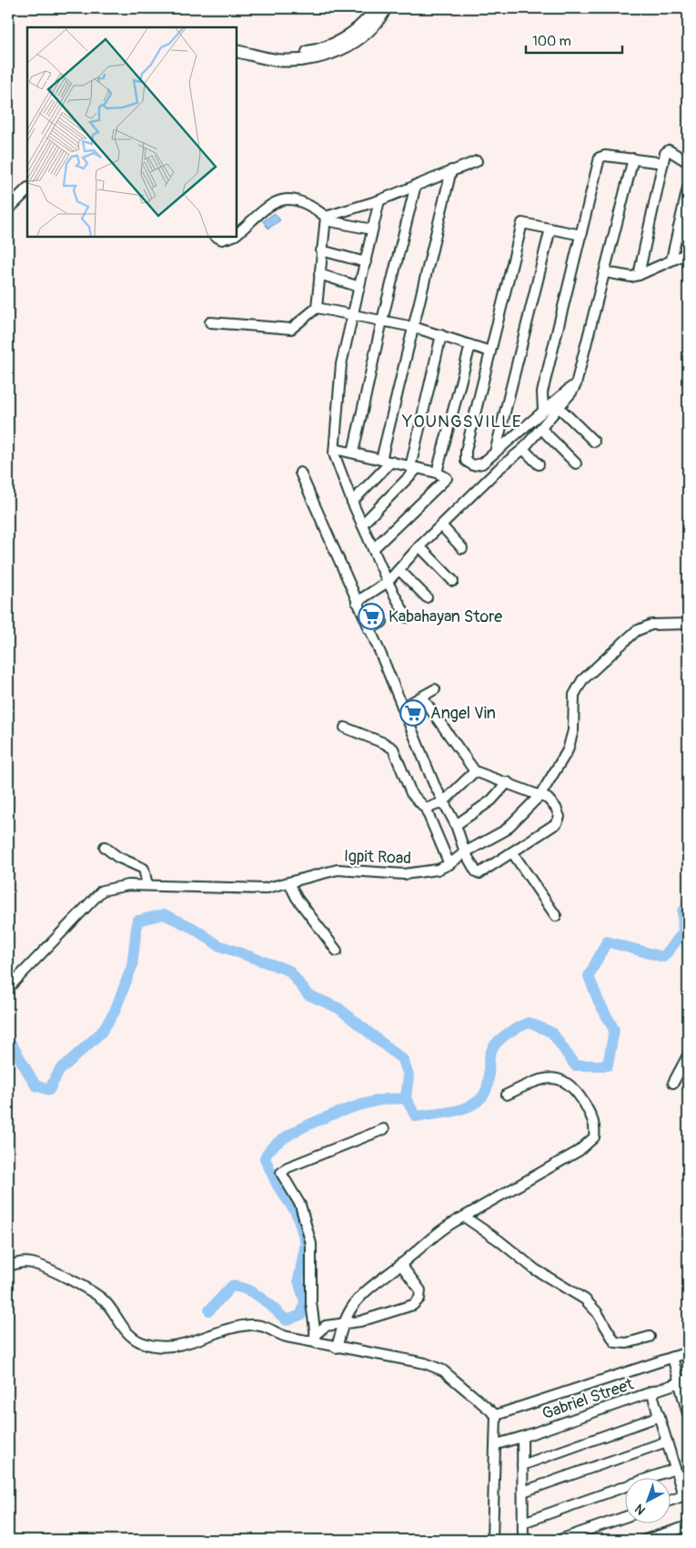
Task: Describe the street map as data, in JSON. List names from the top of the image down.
{
  "streets": {
    "street": ["Igpit Road", "Gabriel Street"]
  },
  "districts": ["YOUNGSVILLE"],
  "places": {
    "supermarket": ["Kabahayan Store", "Angel Vin"]
  },
  "scale_bar": "100 m",
  "north": "bottom left"
}
